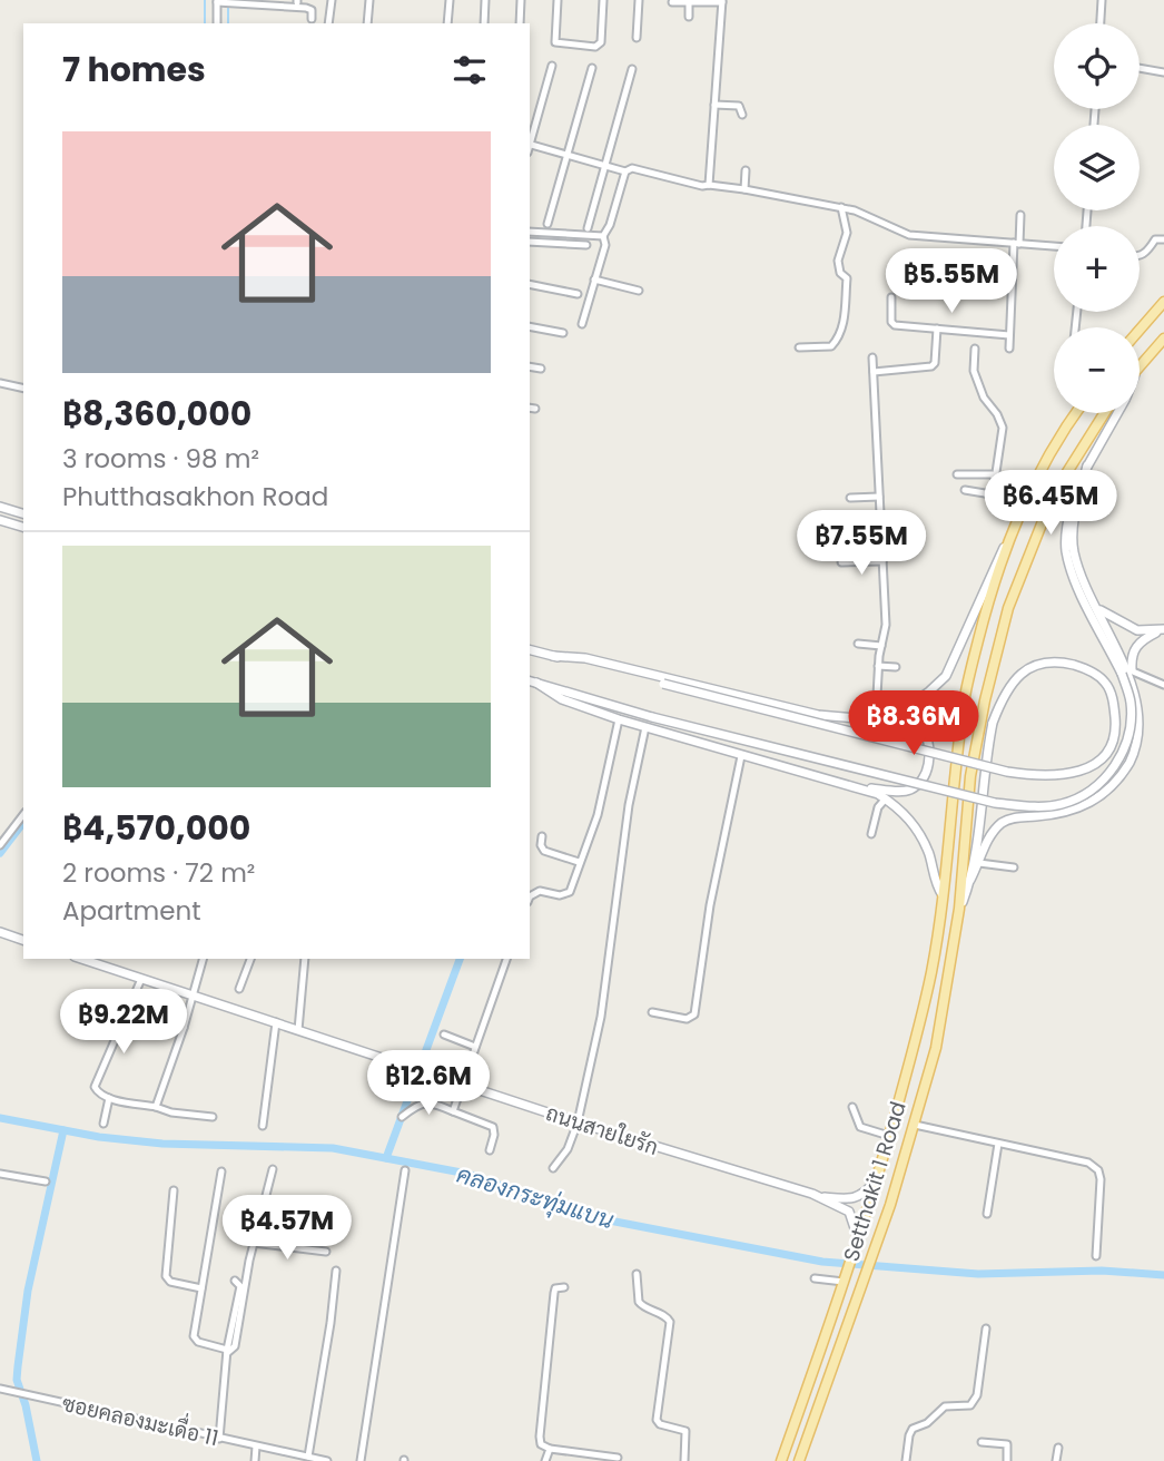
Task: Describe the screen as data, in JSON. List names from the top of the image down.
{
  "streets": {
    "main road": ["ถนนสายใยรัก", "Setthakit 1 Road"],
    "street": ["ซอยคลองมะเดื่อ 11"]
  },
  "crossings": [
    ["ถนนสายใยรัก", "Setthakit 1 Road"]
  ],
  "water": ["คลองกระทุ่มแบน"],
  "page": {
    "map_buttons": ["+", "−"],
    "heading": "7 homes",
    "list": [
      {
        "name": "฿8,360,000",
        "note": "3 rooms · 98 m² · Phutthasakhon Road"
      },
      {
        "name": "฿4,570,000",
        "note": "2 rooms · 72 m² · Apartment"
      }
    ],
    "price": [
      "฿5.55M",
      "฿6.45M",
      "฿7.55M",
      "฿8.36M",
      "฿9.22M",
      "฿12.6M",
      "฿4.57M"
    ]
  }
}
